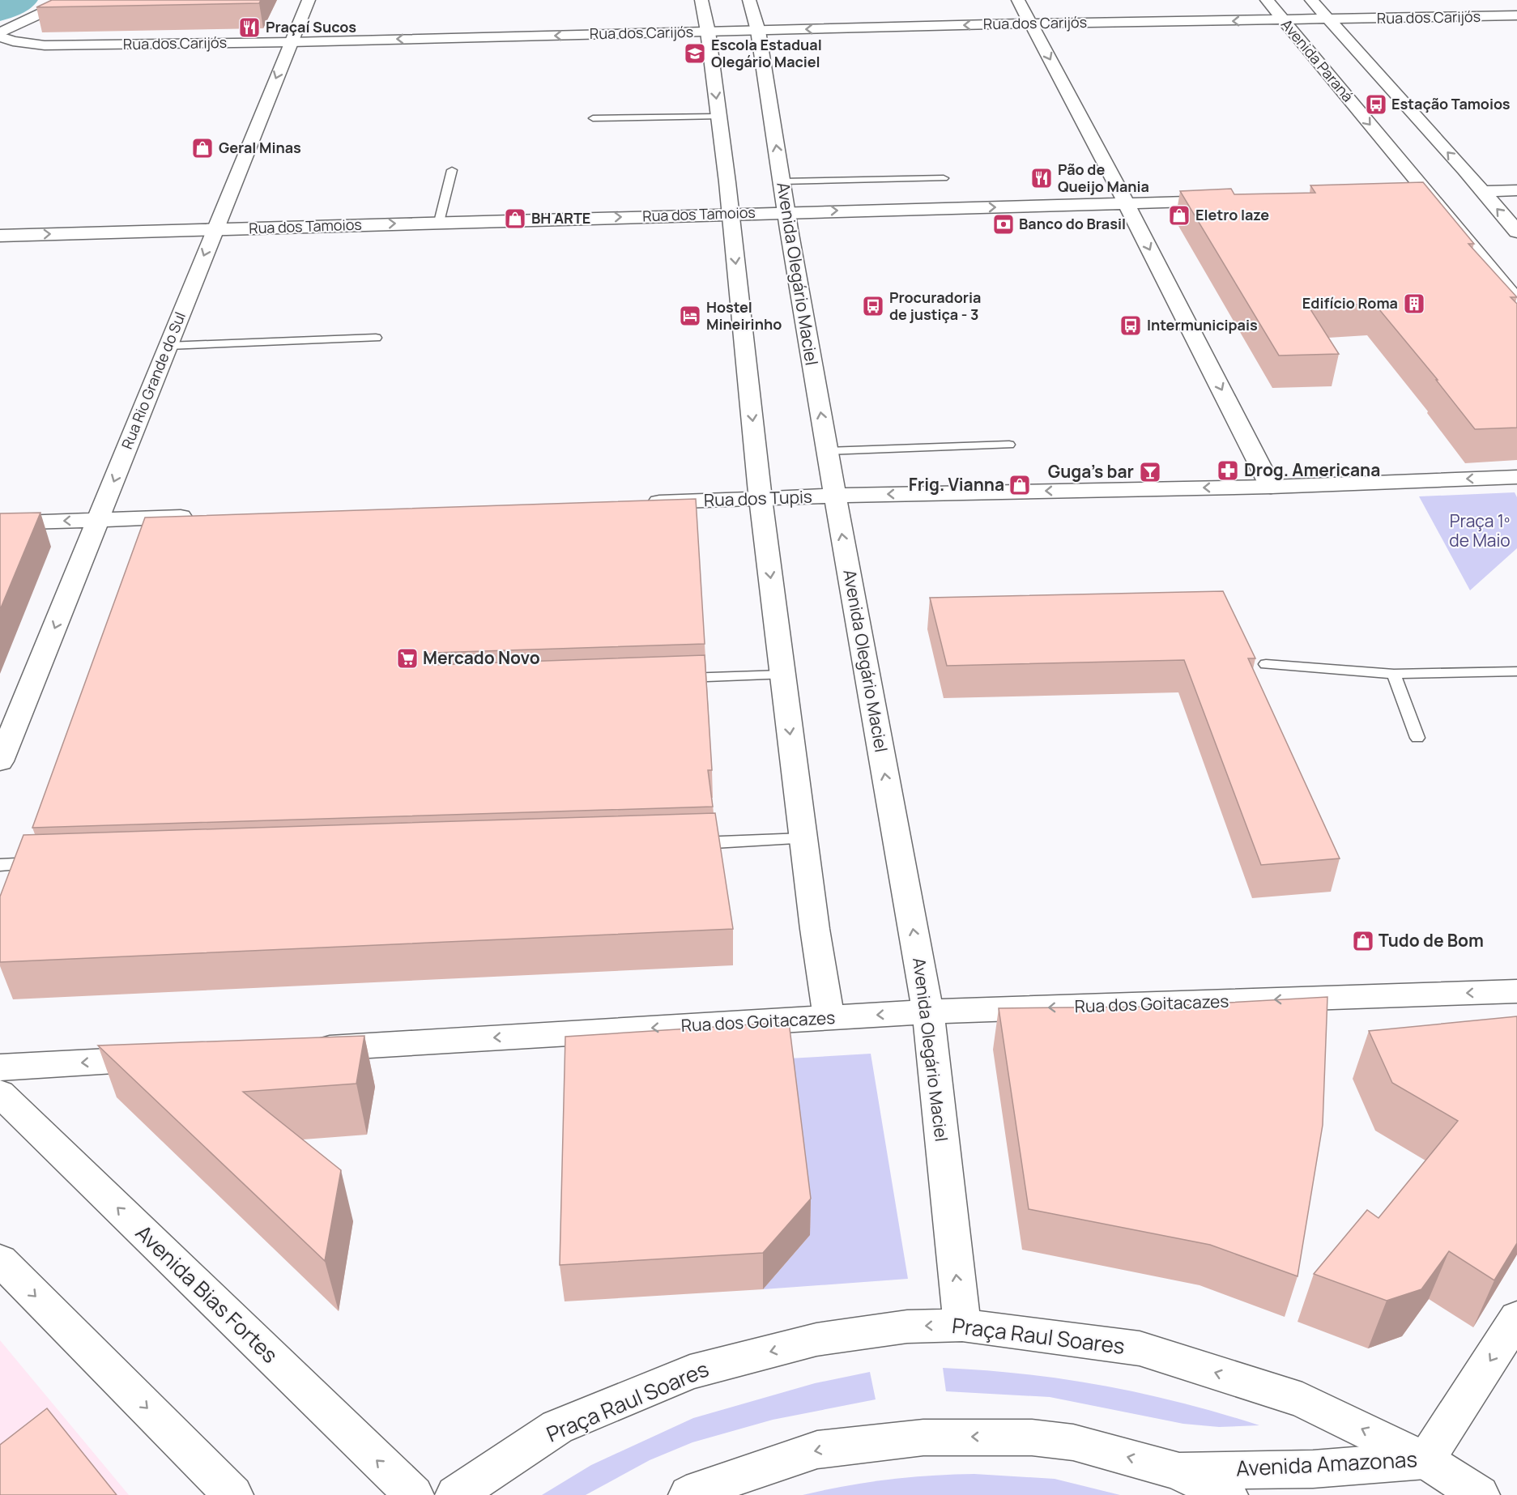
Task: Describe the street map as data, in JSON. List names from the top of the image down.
{
  "streets": {
    "street": [
      "Rua dos Carijós",
      "Avenida Paraná",
      "Rua dos Tamoios",
      "Avenida Olegário Maciel",
      "Rua Rio Grande do Sul",
      "Rua dos Tupis",
      "Rua dos Goitacazes",
      "Avenida Bias Fortes",
      "Praça Raul Soares",
      "Avenida Amazonas"
    ]
  },
  "crossings": [
    ["Rua dos Carijós", "Avenida Paraná"],
    ["Rua dos Carijós", "Avenida Olegário Maciel"],
    ["Rua dos Carijós", "Rua Rio Grande do Sul"],
    ["Rua dos Tamoios", "Avenida Olegário Maciel"],
    ["Rua dos Tamoios", "Rua Rio Grande do Sul"],
    ["Avenida Olegário Maciel", "Rua dos Tupis"],
    ["Avenida Olegário Maciel", "Rua dos Goitacazes"],
    ["Avenida Olegário Maciel", "Praça Raul Soares"],
    ["Praça Raul Soares", "Avenida Amazonas"]
  ],
  "one_way": [
    "Rua dos Carijós",
    "Rua dos Tamoios",
    "Rua Rio Grande do Sul",
    "Rua dos Tupis",
    "Rua dos Goitacazes",
    "Avenida Amazonas"
  ],
  "parks": ["Praça 1º de Maio"],
  "places": {
    "restaurant": ["Praçaí Sucos", "Pão de Queijo Mania"],
    "school or university": ["Escola Estadual Olegário Maciel"],
    "bus stop": ["Estação Tamoios", "Procuradoria de justiça - 3", "Intermunicipais"],
    "shop": [
      "Geral Minas",
      "Eletro Iaze",
      "BH ARTE",
      "Frig. Vianna",
      "Tudo de Bom"
    ],
    "bank": ["Banco do Brasil"],
    "building": ["Edifício Roma"],
    "hotel": ["Hostel Mineirinho"],
    "pharmacy": ["Drog. Americana"],
    "bar": ["Guga's bar"],
    "supermarket": ["Mercado Novo"]
  }
}
